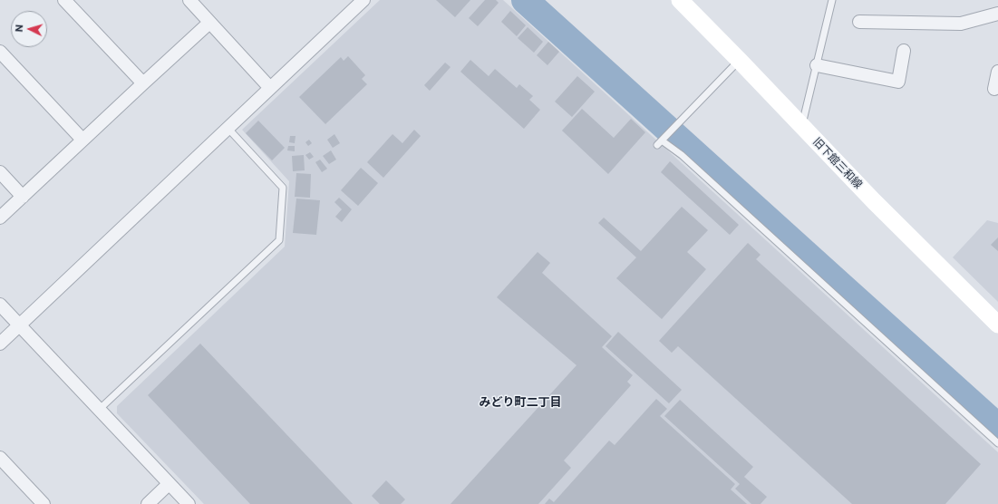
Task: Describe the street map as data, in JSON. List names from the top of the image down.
{
  "streets": {
    "street": ["旧下館三和線"]
  },
  "districts": ["みどり町二丁目"],
  "north": "left"
}
